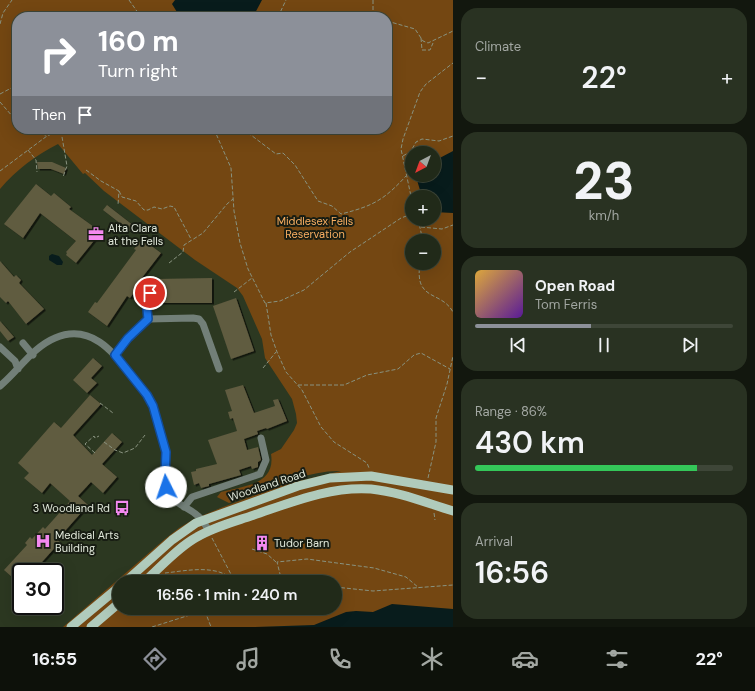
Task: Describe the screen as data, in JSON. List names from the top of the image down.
{
  "streets": {
    "main road": ["Woodland Road"]
  },
  "parks": ["Middlesex Fells Reservation"],
  "places": {
    "office": ["Alta Clara at the Fells"],
    "bus stop": ["3 Woodland Rd"],
    "hospital": ["Medical Arts Building"],
    "building": ["Tudor Barn"]
  },
  "north": "bottom left",
  "page": {
    "tile": [
      "Climate",
      ["23", "km/h"],
      ["Range · 86%", "430 km"],
      ["Arrival", "16:56"]
    ],
    "turn": ["160 m", "Turn right"],
    "heat": ["−", "22°", "+"],
    "then": "Then",
    "map_buttons": ["+", "−"],
    "song": ["Open Road", "Tom Ferris"],
    "limit": "30",
    "trip": "16:56 · 1 min · 240 m",
    "tabs": ["16:55", "22°"]
  }
}
